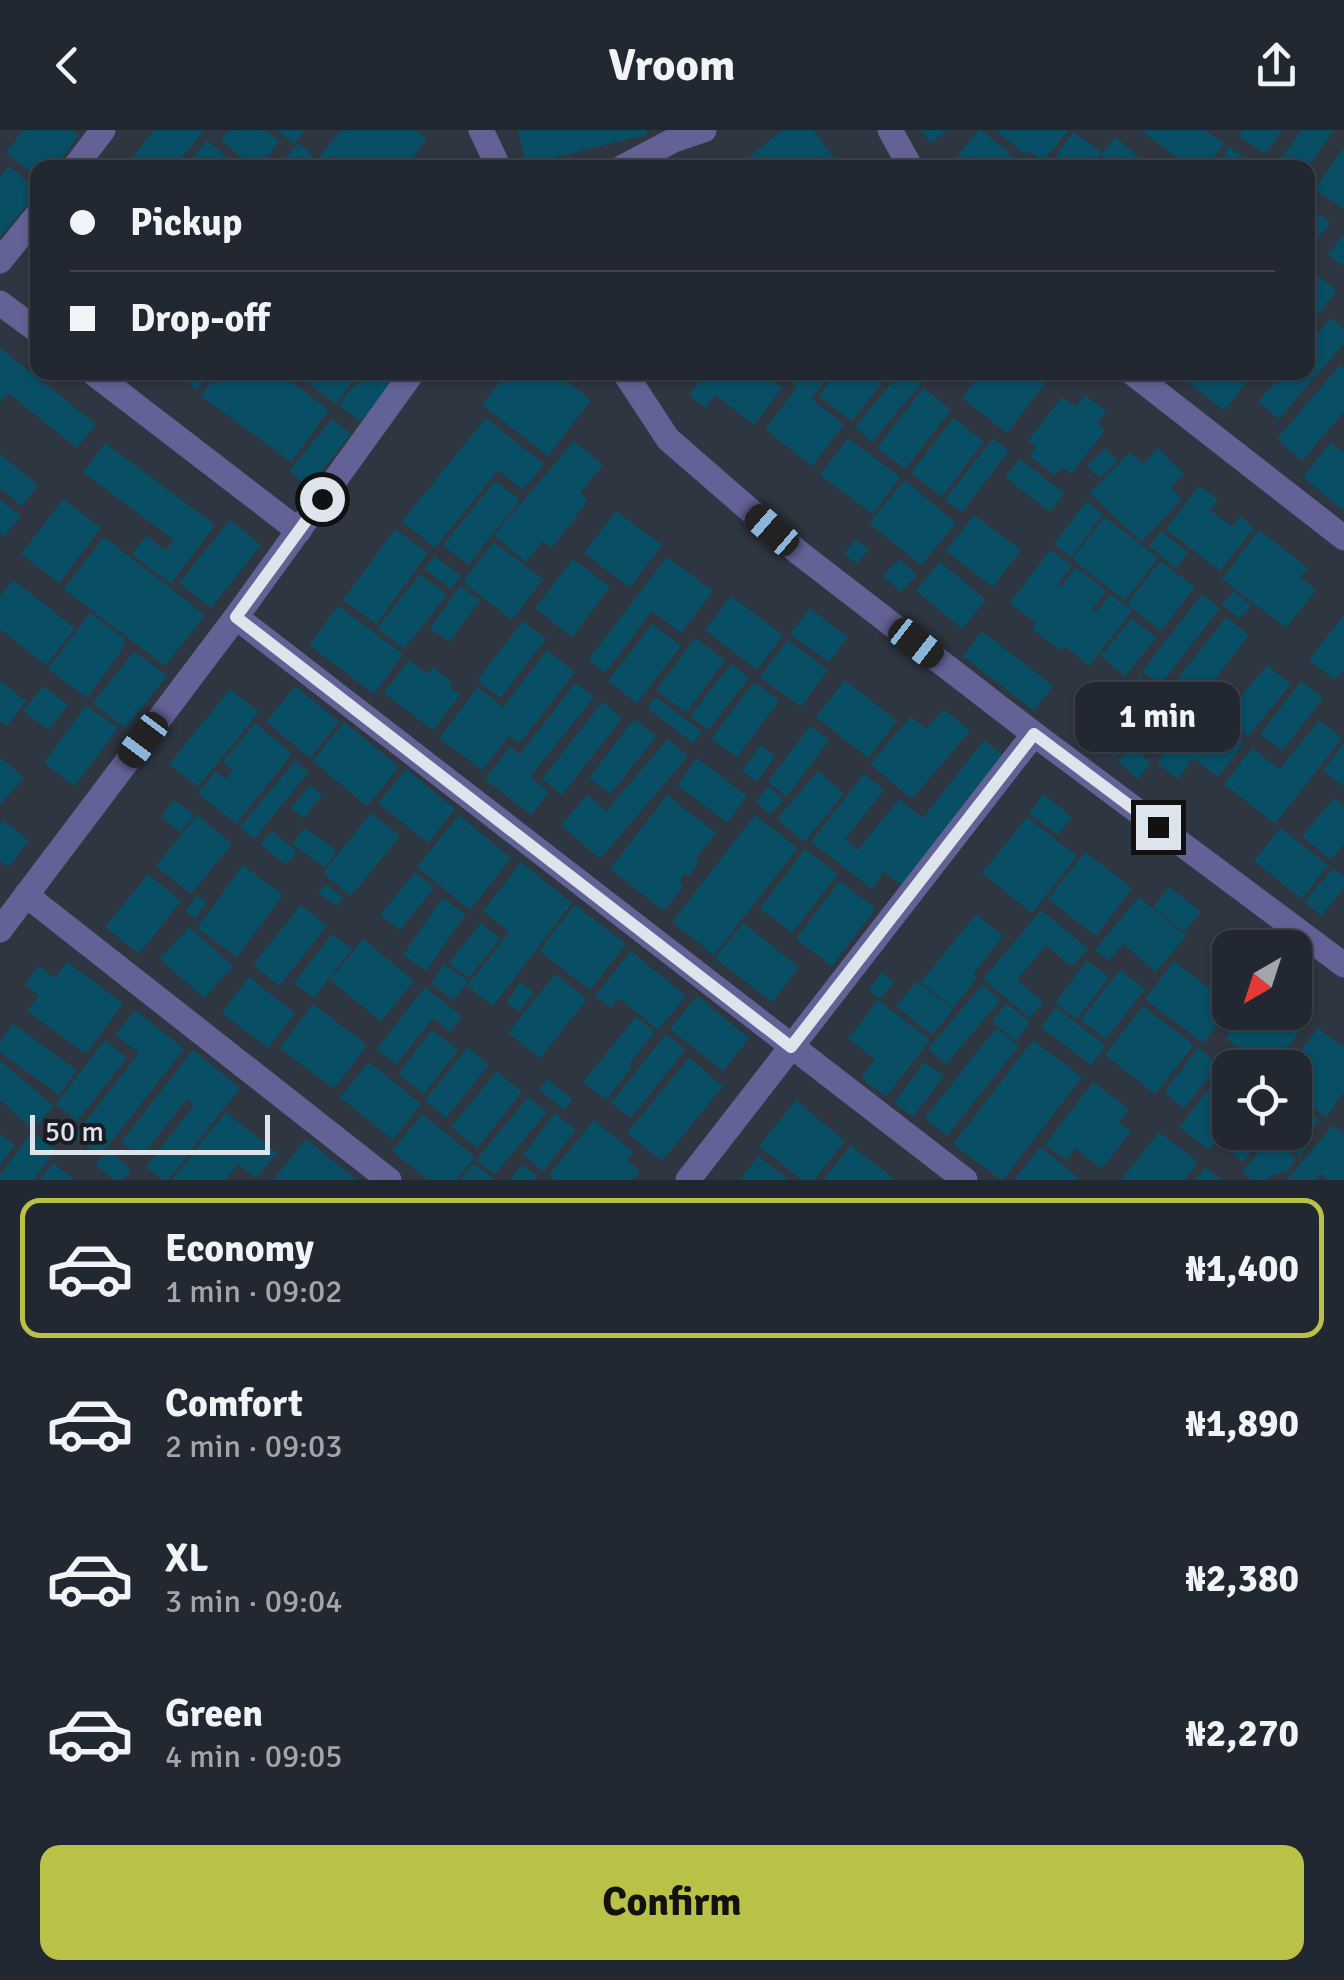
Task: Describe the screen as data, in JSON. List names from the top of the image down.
{
  "scale_bar": "50 m",
  "north": "bottom left",
  "page": {
    "header": "Vroom",
    "banner": ["Pickup", "Drop-off"],
    "bubble": "1 min",
    "scale": "50 m",
    "list": [
      {
        "name": "Economy",
        "note": "1 min · 09:02",
        "value": "₦1,400"
      },
      {
        "name": "Comfort",
        "note": "2 min · 09:03",
        "value": "₦1,890"
      },
      {
        "name": "XL",
        "note": "3 min · 09:04",
        "value": "₦2,380"
      },
      {
        "name": "Green",
        "note": "4 min · 09:05",
        "value": "₦2,270"
      }
    ],
    "buttons": "Confirm"
  }
}
